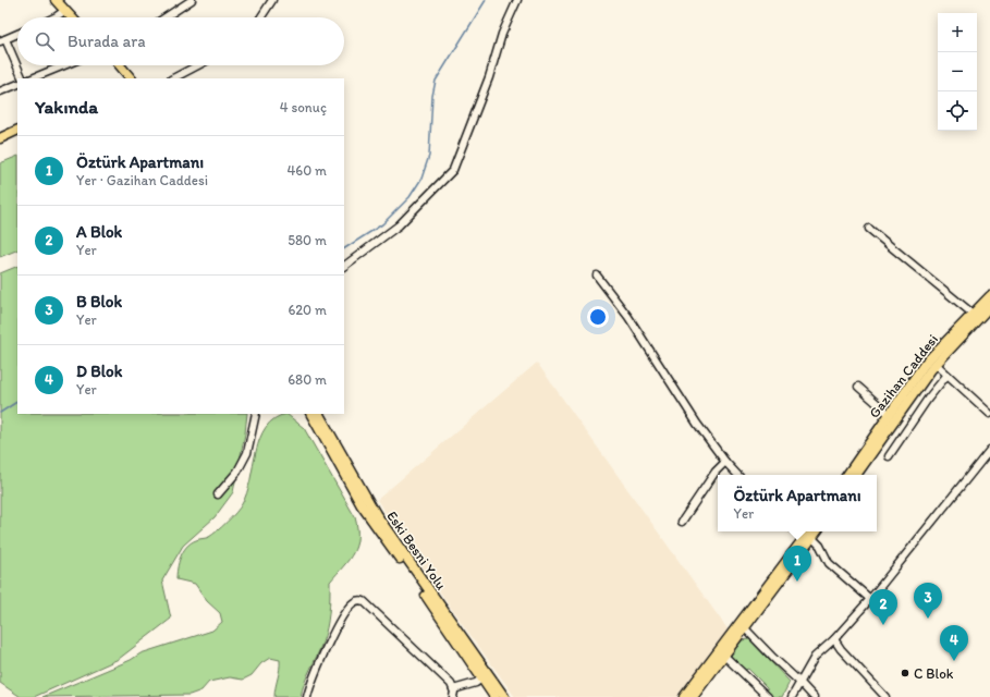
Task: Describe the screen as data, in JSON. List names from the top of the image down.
{
  "streets": {
    "main road": ["Gazihan Caddesi", "Eski Besni Yolu"]
  },
  "places": ["C Blok"],
  "page": {
    "map_buttons": ["+", "−"],
    "search": "Burada ara",
    "heading": ["Yakında", "4 sonuç"],
    "list": [
      {
        "mark": "1",
        "name": "Öztürk Apartmanı",
        "note": "Yer · Gazihan Caddesi",
        "value": "460 m"
      },
      {
        "mark": "2",
        "name": "A Blok",
        "note": "Yer",
        "value": "580 m"
      },
      {
        "mark": "3",
        "name": "B Blok",
        "note": "Yer",
        "value": "620 m"
      },
      {
        "mark": "4",
        "name": "D Blok",
        "note": "Yer",
        "value": "680 m"
      }
    ],
    "popup": ["Öztürk Apartmanı", "Yer"],
    "pins": [
      "1",
      "3",
      "2",
      "4"
    ]
  }
}
